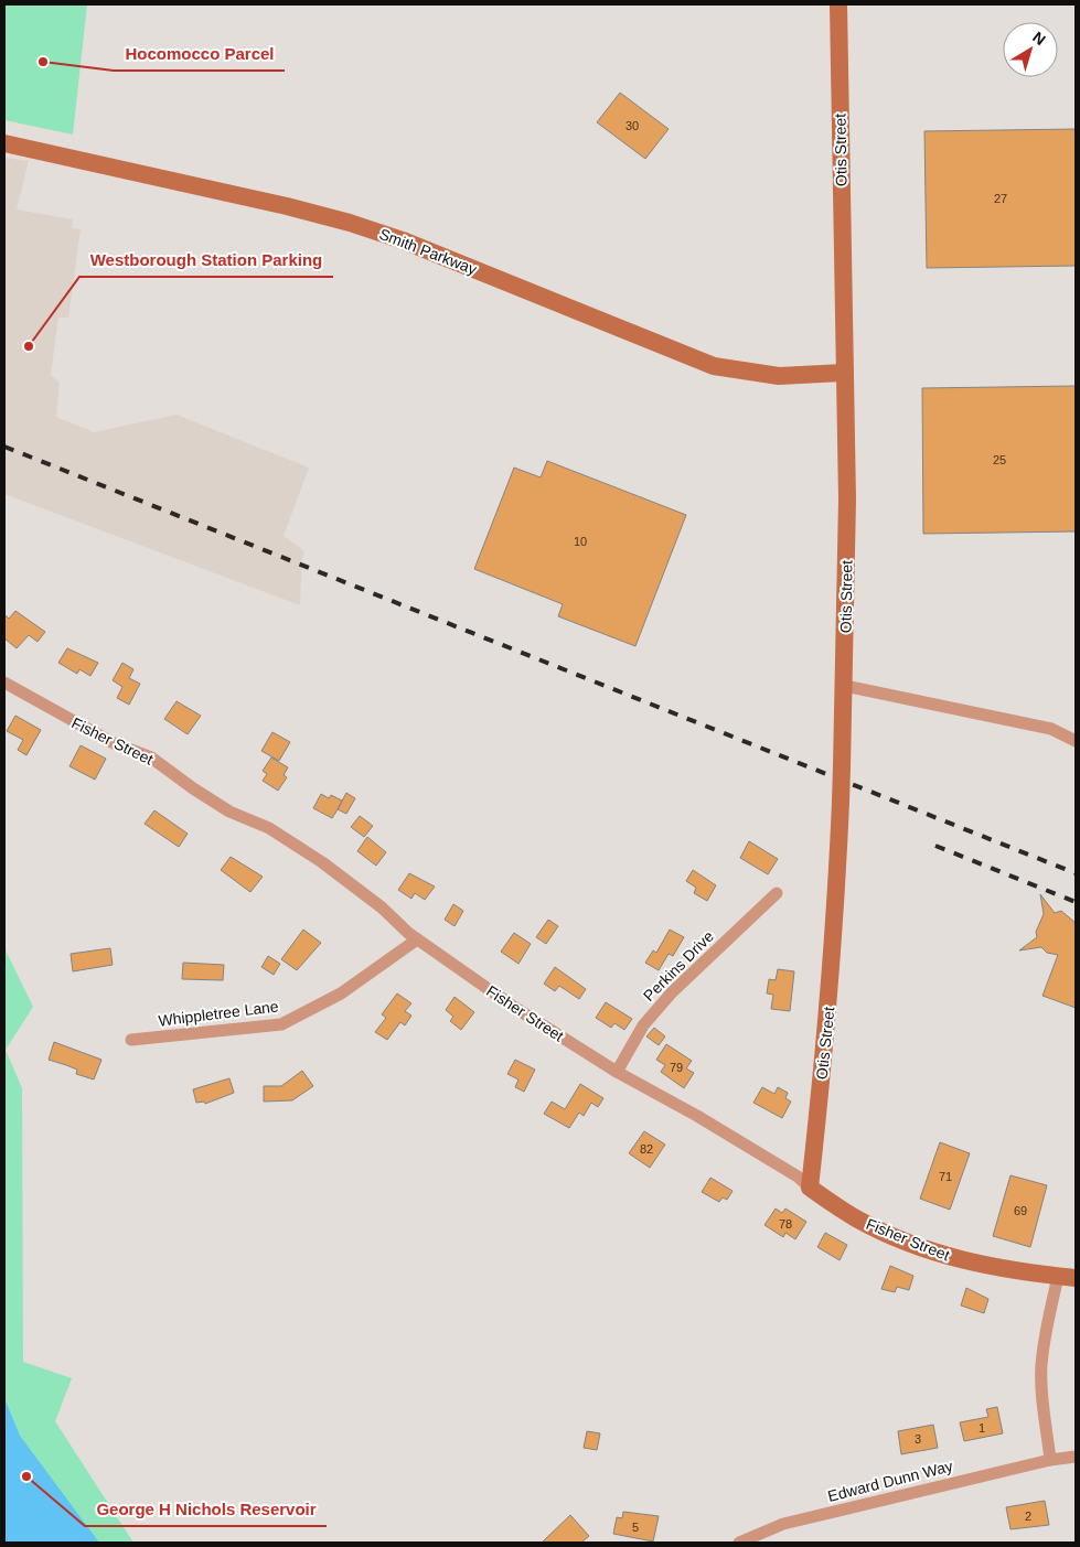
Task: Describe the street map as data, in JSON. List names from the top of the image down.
{
  "streets": {
    "main road": ["Otis Street", "Smith Parkway", "Fisher Street"],
    "street": ["Perkins Drive", "Whippletree Lane", "Edward Dunn Way"]
  },
  "crossings": [
    ["Otis Street", "Smith Parkway"],
    ["Otis Street", "Fisher Street"],
    ["Fisher Street", "Perkins Drive"],
    ["Fisher Street", "Whippletree Lane"]
  ],
  "places": ["Hocomocco Parcel", "Westborough Station Parking", "George H Nichols Reservoir"],
  "house_numbers": [
    "30",
    "27",
    "25",
    "10",
    "79",
    "82",
    "71",
    "69",
    "78",
    "1",
    "3",
    "2",
    "5"
  ],
  "north": "top right"
}
